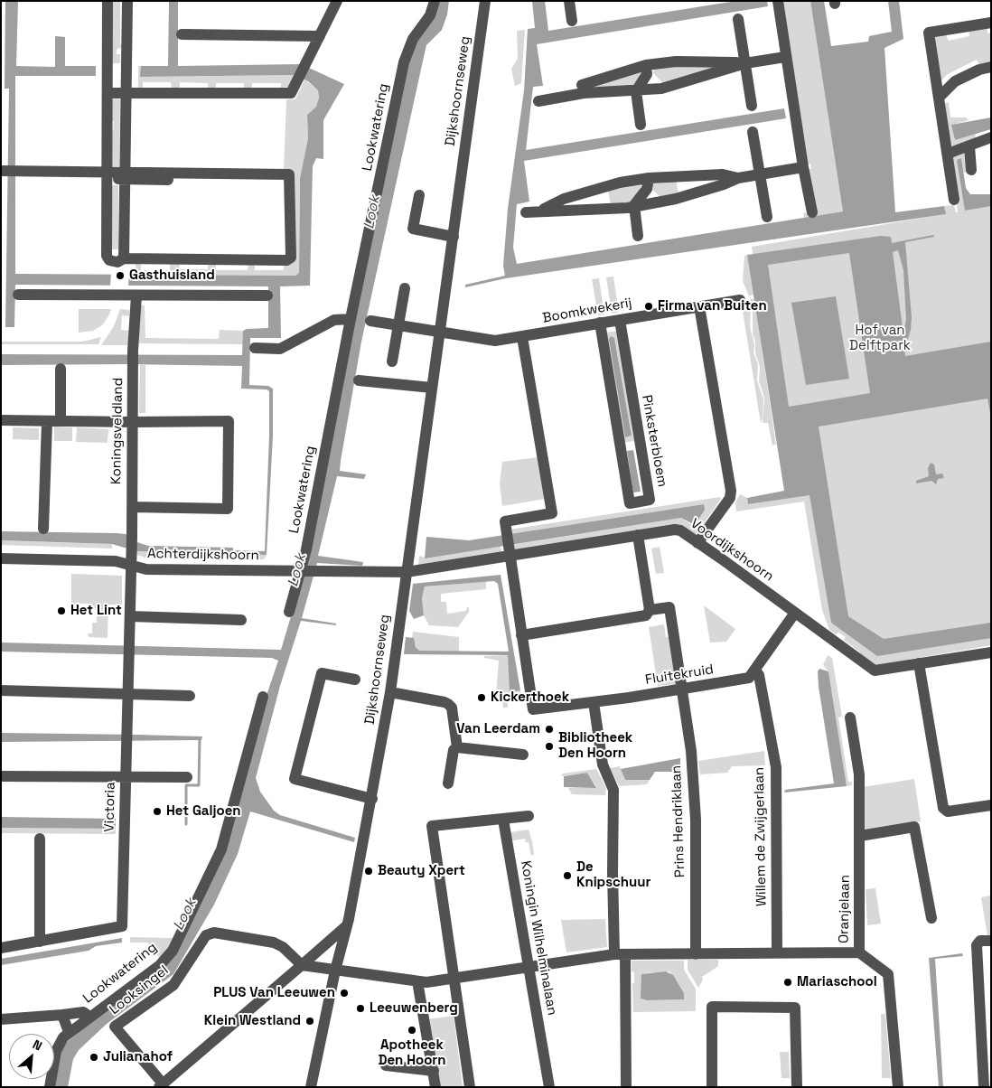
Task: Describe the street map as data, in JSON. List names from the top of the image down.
{
  "streets": {
    "street": [
      "Dijkshoornseweg",
      "Lookwatering",
      "Boomkwekerij",
      "Koningsveldland",
      "Pinksterbloem",
      "Voordijkshoorn",
      "Achterdijkshoorn",
      "Fluitekruid",
      "Victoria",
      "Prins Hendriklaan",
      "Willem de Zwijgerlaan",
      "Oranjelaan",
      "Koningin Wilhelminalaan",
      "Looksingel"
    ]
  },
  "crossings": [
    ["Dijkshoornseweg", "Boomkwekerij"],
    ["Dijkshoornseweg", "Voordijkshoorn"],
    ["Dijkshoornseweg", "Achterdijkshoorn"],
    ["Lookwatering", "Achterdijkshoorn"],
    ["Boomkwekerij", "Pinksterbloem"],
    ["Koningsveldland", "Achterdijkshoorn"],
    ["Koningsveldland", "Victoria"],
    ["Voordijkshoorn", "Achterdijkshoorn"],
    ["Voordijkshoorn", "Fluitekruid"],
    ["Achterdijkshoorn", "Victoria"],
    ["Fluitekruid", "Prins Hendriklaan"],
    ["Fluitekruid", "Willem de Zwijgerlaan"]
  ],
  "water": ["Look"],
  "parks": ["Hof van Delftpark"],
  "places": [
    "Gasthuisland",
    "Firma van Buiten",
    "Het Lint",
    "Kickerthoek",
    "Van Leerdam",
    "Bibliotheek Den Hoorn",
    "Het Galjoen",
    "Beauty Xpert",
    "De Knipschuur",
    "Mariaschool",
    "PLUS Van Leeuwen",
    "Leeuwenberg",
    "Klein Westland",
    "Apotheek Den Hoorn",
    "Julianahof"
  ],
  "north": "top right"
}
